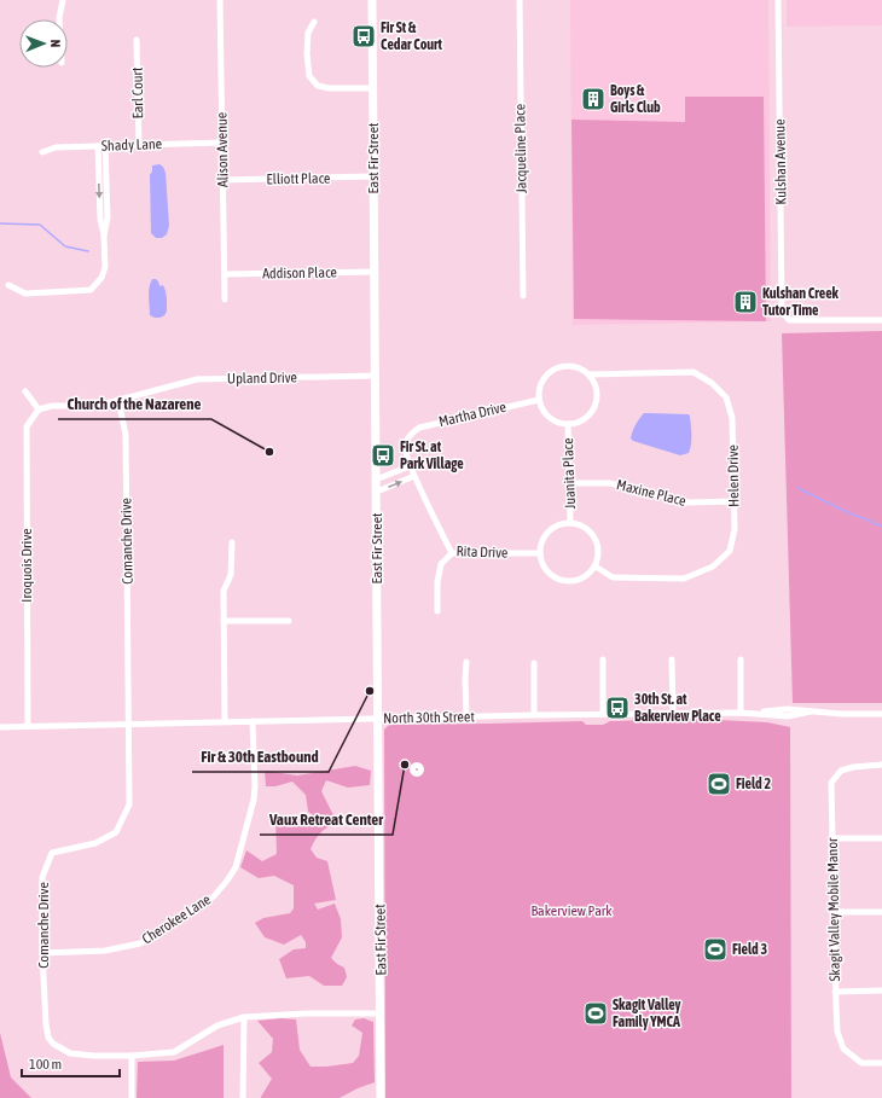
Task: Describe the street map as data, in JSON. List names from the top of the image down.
{
  "streets": {
    "street": [
      "Earl Court",
      "Shady Lane",
      "Jacqueline Place",
      "Alison Avenue",
      "East Fir Street",
      "Kulshan Avenue",
      "Elliott Place",
      "Addison Place",
      "Upland Drive",
      "Martha Drive",
      "Juanita Place",
      "Helen Drive",
      "Maxine Place",
      "Comanche Drive",
      "Rita Drive",
      "Iroquois Drive",
      "North 30th Street",
      "Skagit Valley Mobile Manor",
      "Cherokee Lane"
    ]
  },
  "crossings": [
    ["Earl Court", "Shady Lane"],
    ["Shady Lane", "Alison Avenue"],
    ["Alison Avenue", "Elliott Place"],
    ["Alison Avenue", "Addison Place"],
    ["East Fir Street", "Elliott Place"],
    ["East Fir Street", "Addison Place"],
    ["East Fir Street", "Upland Drive"],
    ["East Fir Street", "Comanche Drive"],
    ["East Fir Street", "North 30th Street"],
    ["Upland Drive", "Comanche Drive"],
    ["Upland Drive", "Iroquois Drive"],
    ["Martha Drive", "Juanita Place"],
    ["Martha Drive", "Helen Drive"],
    ["Martha Drive", "Rita Drive"],
    ["Juanita Place", "Helen Drive"],
    ["Juanita Place", "Maxine Place"],
    ["Juanita Place", "Rita Drive"],
    ["Helen Drive", "Maxine Place"],
    ["Helen Drive", "Rita Drive"],
    ["Comanche Drive", "North 30th Street"],
    ["Comanche Drive", "Cherokee Lane"],
    ["Iroquois Drive", "North 30th Street"],
    ["North 30th Street", "Cherokee Lane"]
  ],
  "parks": ["Bakerview Park"],
  "places": {
    "bus stop": ["Fir St & Cedar Court", "Fir St. at Park Village", "30th St. at Bakerview Place"],
    "building": ["Boys & Girls Club", "Kulshan Creek Tutor Time"],
    "other": ["Church of the Nazarene", "Fir & 30th Eastbound", "Vaux Retreat Center"],
    "sports": ["Field 2", "Field 3", "Skagit Valley Family YMCA"]
  },
  "scale_bar": "100 m",
  "north": "right"
}
